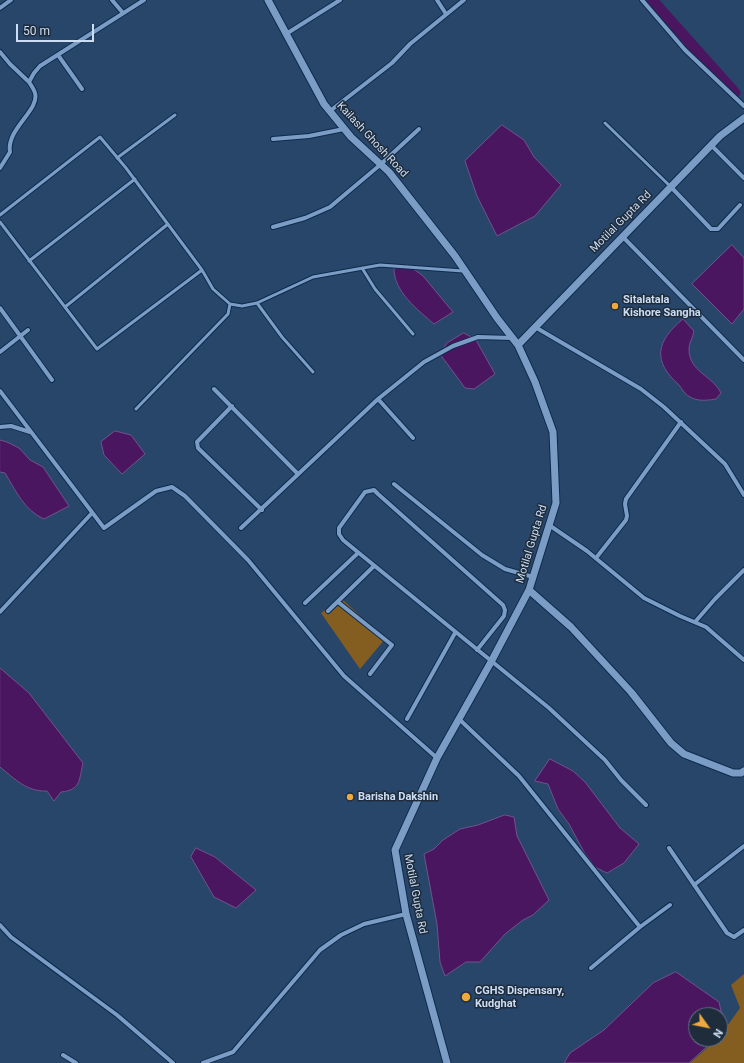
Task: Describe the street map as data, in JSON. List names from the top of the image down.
{
  "streets": {
    "street": ["Kailash Ghosh Road", "Motilal Gupta Rd"]
  },
  "crossings": [
    ["Kailash Ghosh Road", "Motilal Gupta Rd"]
  ],
  "places": ["Sitalatala Kishore Sangha", "Barisha Dakshin", "CGHS Dispensary, Kudghat"],
  "scale_bar": "50 m",
  "north": "bottom right"
}
